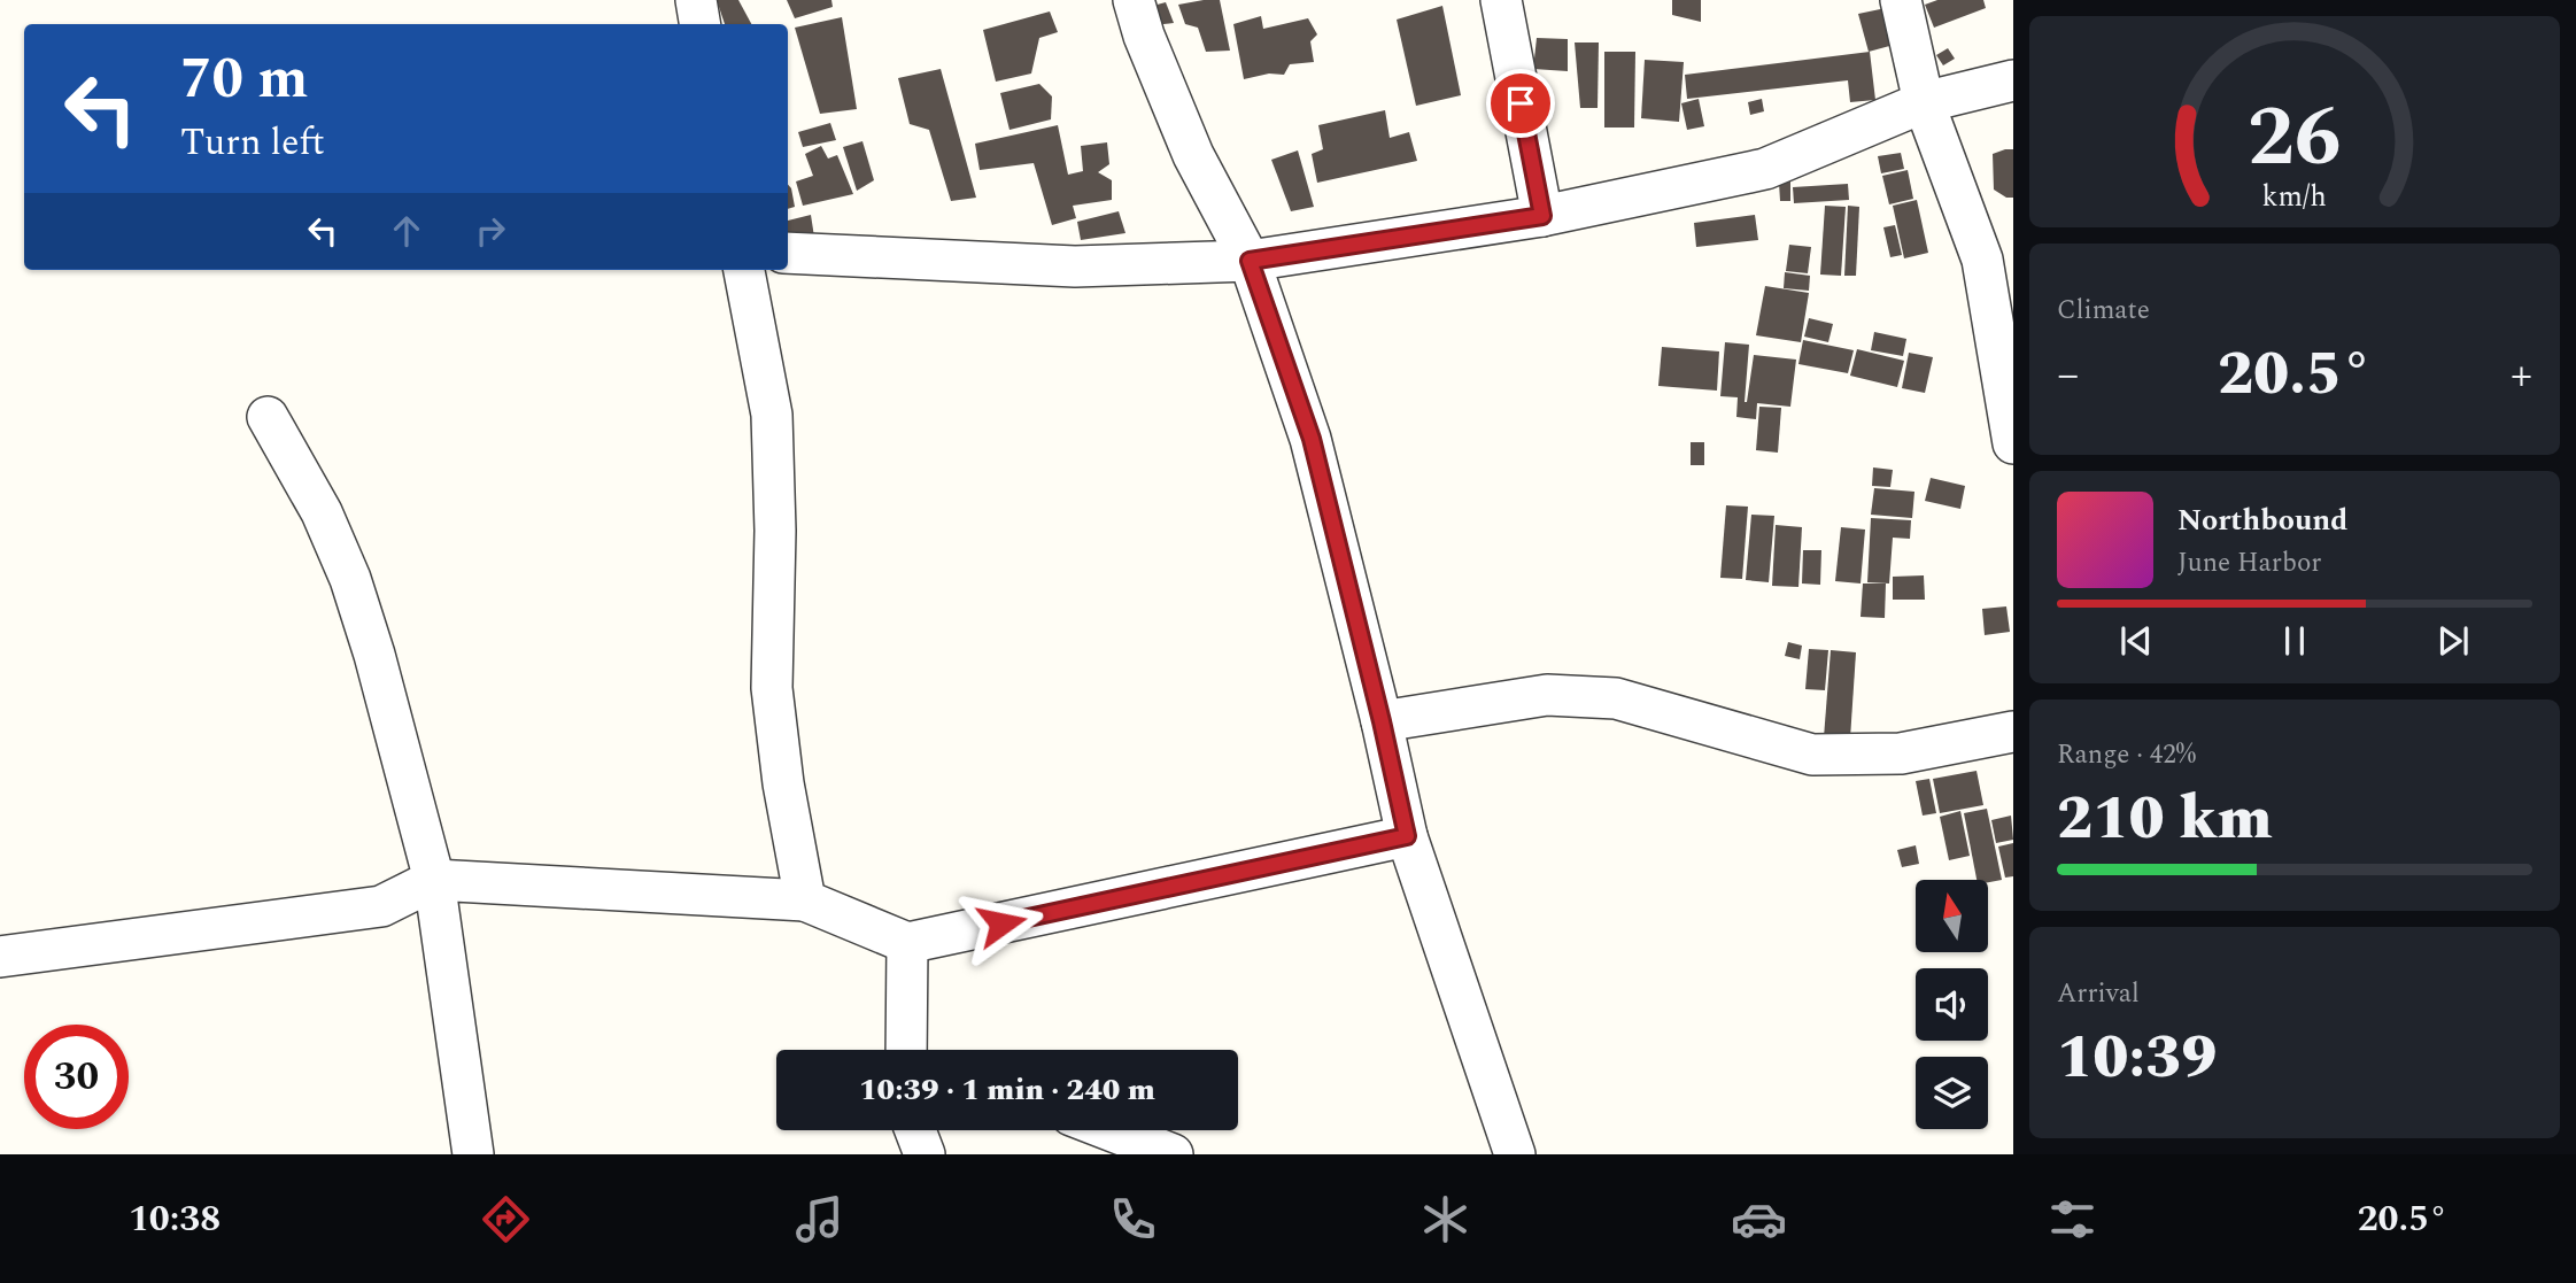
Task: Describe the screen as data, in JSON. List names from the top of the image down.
{
  "north": "top",
  "page": {
    "turn": ["70 m", "Turn left"],
    "tile": [
      "Climate",
      ["Range · 42%", "210 km"],
      ["Arrival", "10:39"]
    ],
    "heat": ["−", "20.5°", "+"],
    "song": ["Northbound", "June Harbor"],
    "limit": "30",
    "trip": "10:39 · 1 min · 240 m",
    "tabs": ["10:38", "20.5°"],
    "gauge": ["26", "km/h"]
  }
}
